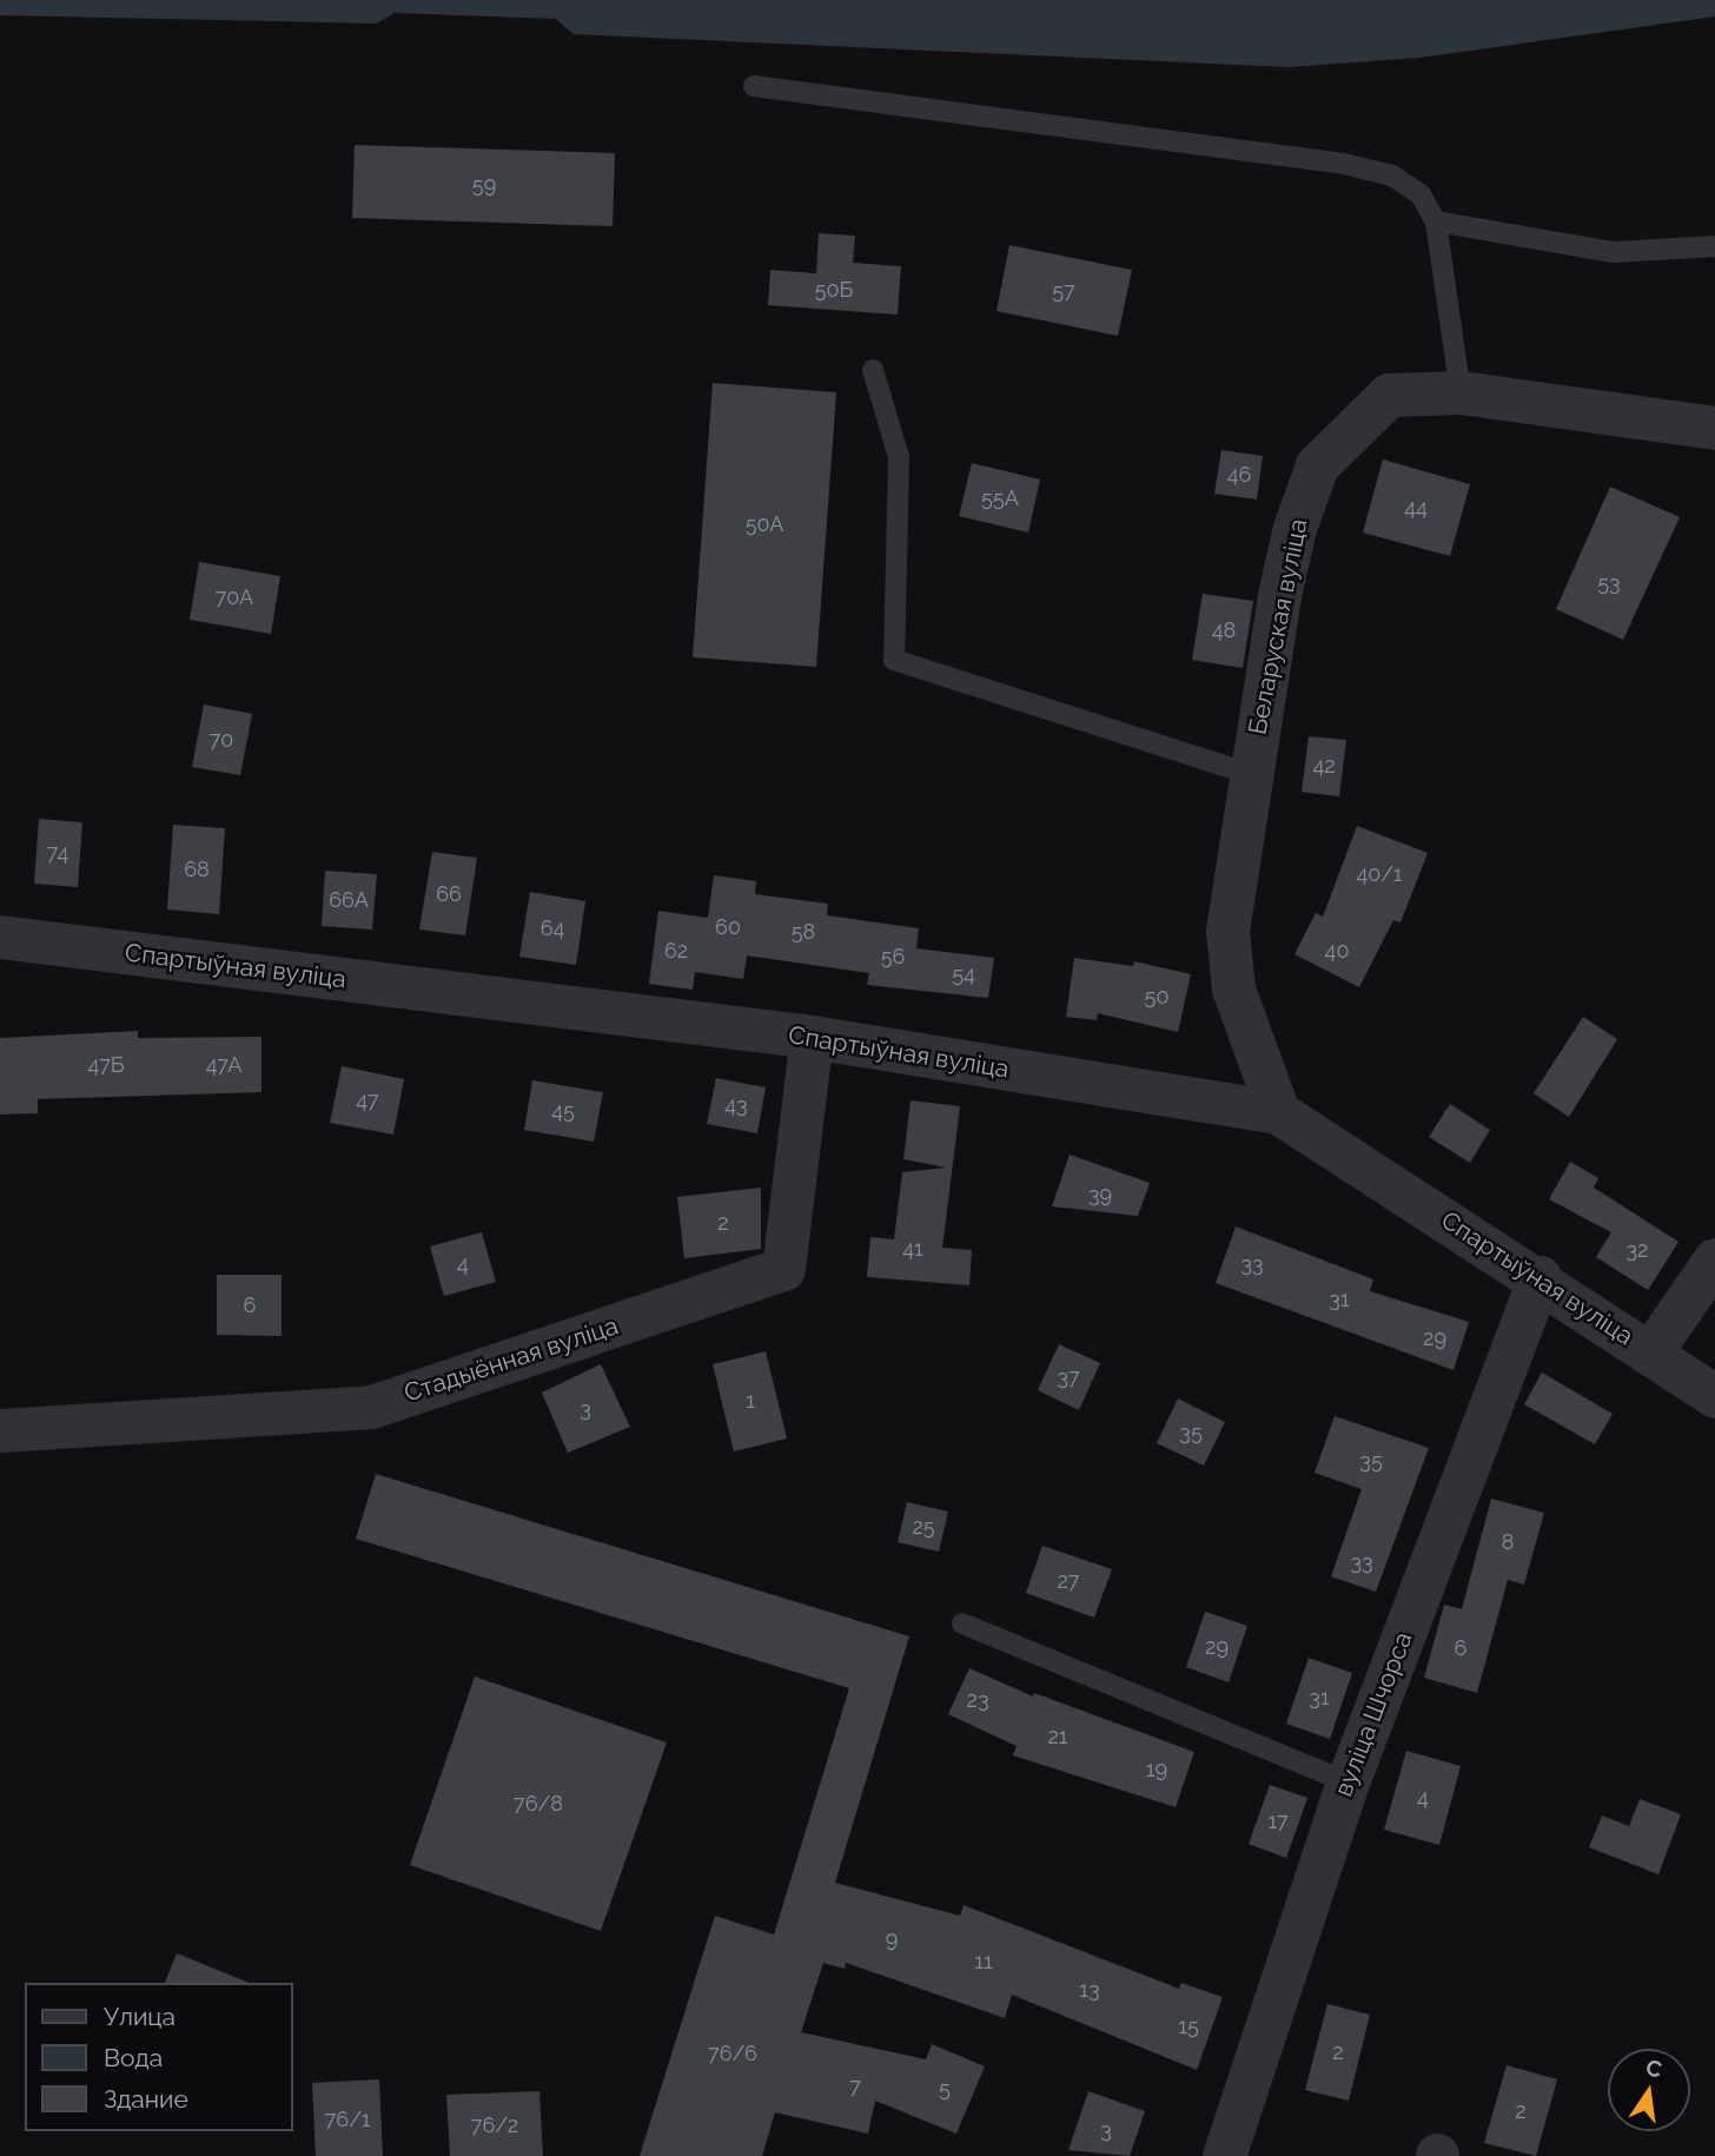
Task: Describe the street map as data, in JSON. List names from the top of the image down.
{
  "streets": {
    "street": [
      "Беларуская вуліца",
      "Спартыўная вуліца",
      "Стадыённая вуліца",
      "вуліца Шчорса"
    ]
  },
  "crossings": [
    ["Беларуская вуліца", "Спартыўная вуліца"],
    ["Спартыўная вуліца", "Стадыённая вуліца"],
    ["Спартыўная вуліца", "вуліца Шчорса"]
  ],
  "house_numbers": [
    "59",
    "50Б",
    "57",
    "46",
    "55А",
    "44",
    "50А",
    "53",
    "70А",
    "48",
    "70",
    "42",
    "74",
    "68",
    "40/1",
    "66",
    "66А",
    "60",
    "64",
    "58",
    "62",
    "40",
    "56",
    "54",
    "50",
    "47Б",
    "47А",
    "47",
    "43",
    "45",
    "39",
    "2",
    "41",
    "32",
    "4",
    "33",
    "31",
    "6",
    "29",
    "37",
    "1",
    "3",
    "35",
    "35",
    "25",
    "8",
    "33",
    "27",
    "29",
    "6",
    "31",
    "23",
    "21",
    "19",
    "4",
    "76/8",
    "17",
    "9",
    "11",
    "13",
    "15",
    "2",
    "76/6",
    "7",
    "5",
    "2",
    "76/1",
    "76/2",
    "3"
  ],
  "legend": ["Улица", "Вода", "Здание"],
  "north": "top"
}
